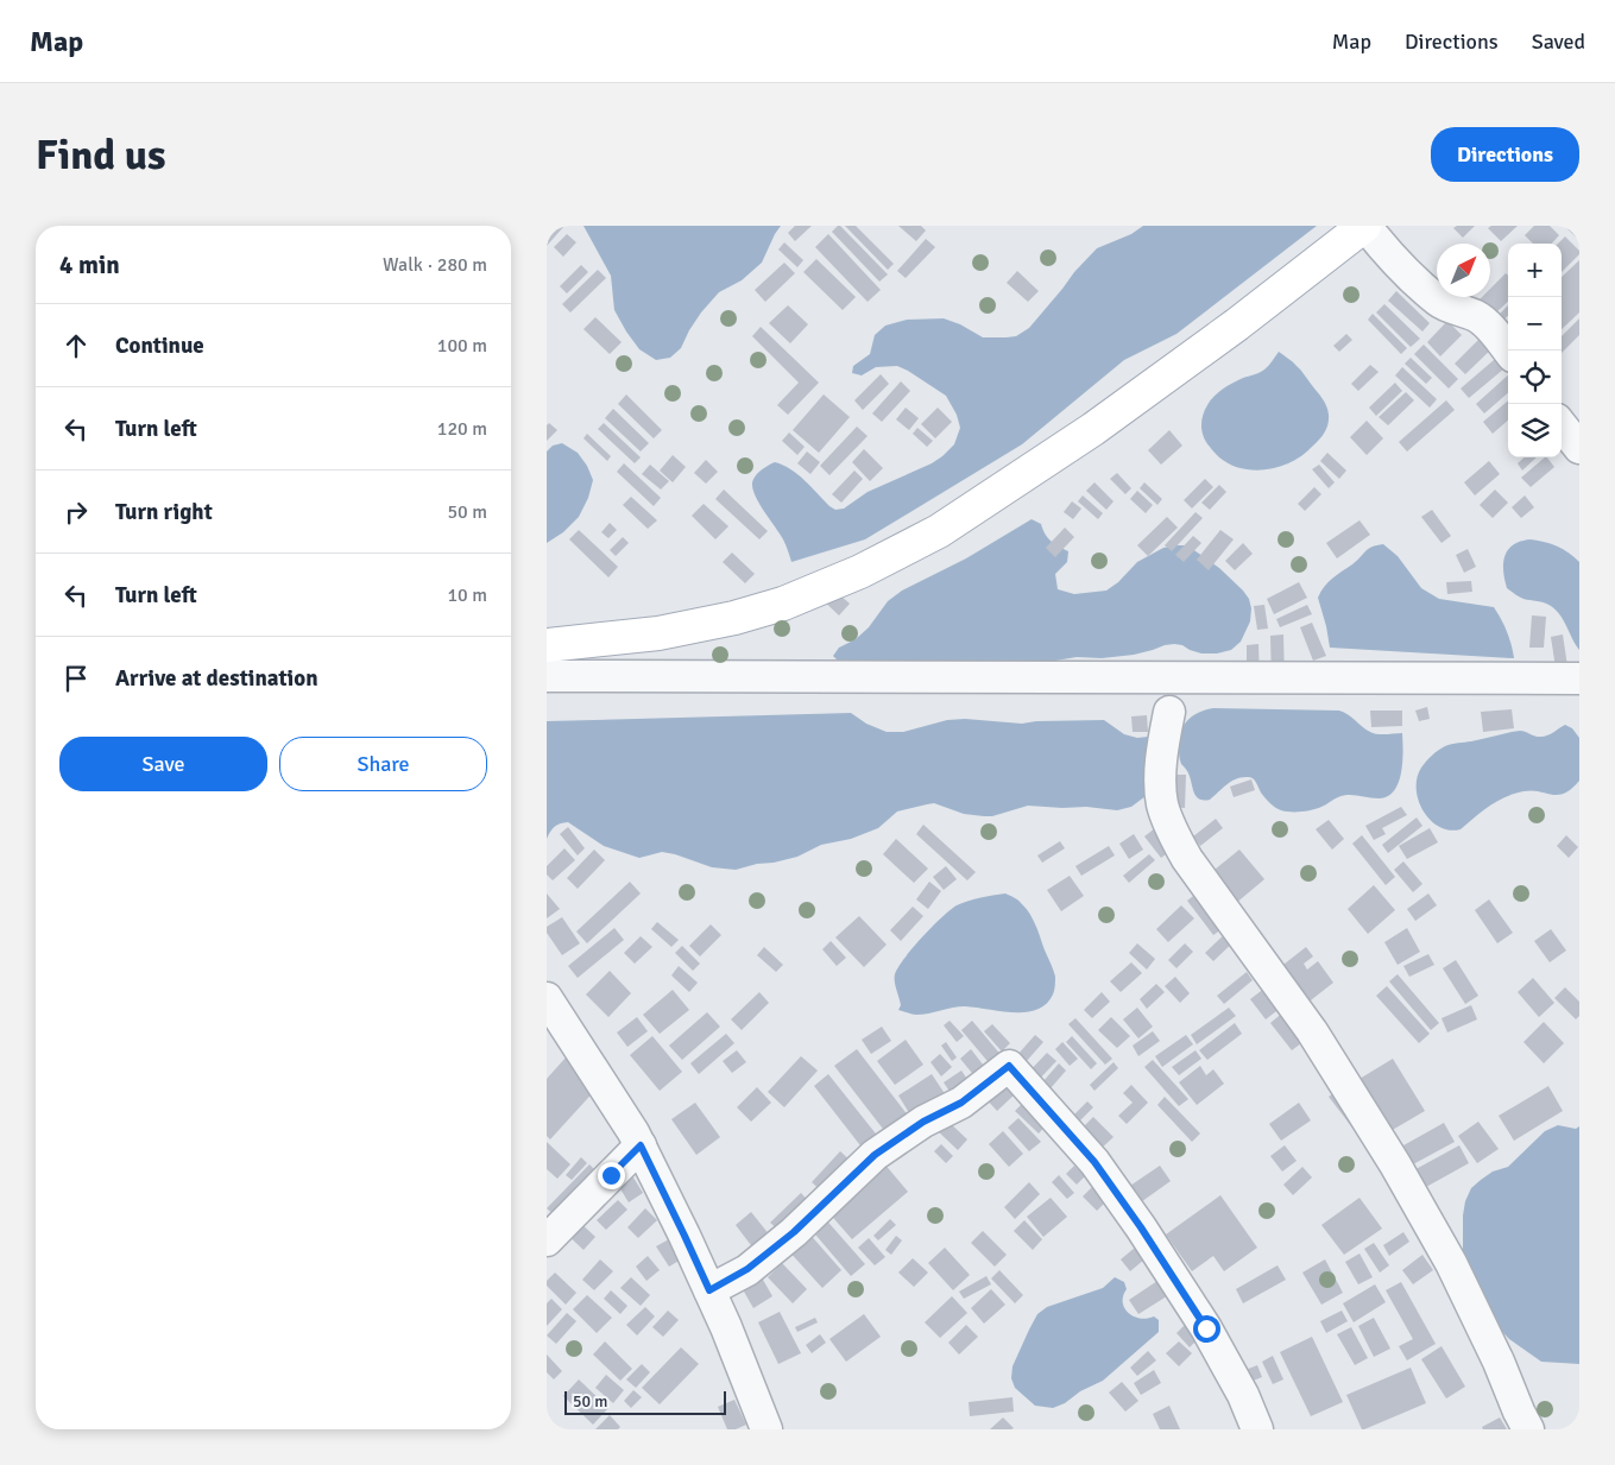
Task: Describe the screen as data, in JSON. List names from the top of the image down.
{
  "scale_bar": "50 m",
  "north": "top right",
  "page": {
    "header": "Map",
    "nav": ["Map", "Directions", "Saved"],
    "buttons": [
      "Directions",
      ["Save", "Share"]
    ],
    "title": "Find us",
    "heading": ["4 min", "Walk · 280 m"],
    "map_buttons": ["+", "−"],
    "list": [
      ["Continue", "100 m"],
      ["Turn left", "120 m"],
      ["Turn right", "50 m"],
      ["Turn left", "10 m"],
      "Arrive at destination"
    ],
    "scale": "50 m"
  }
}
